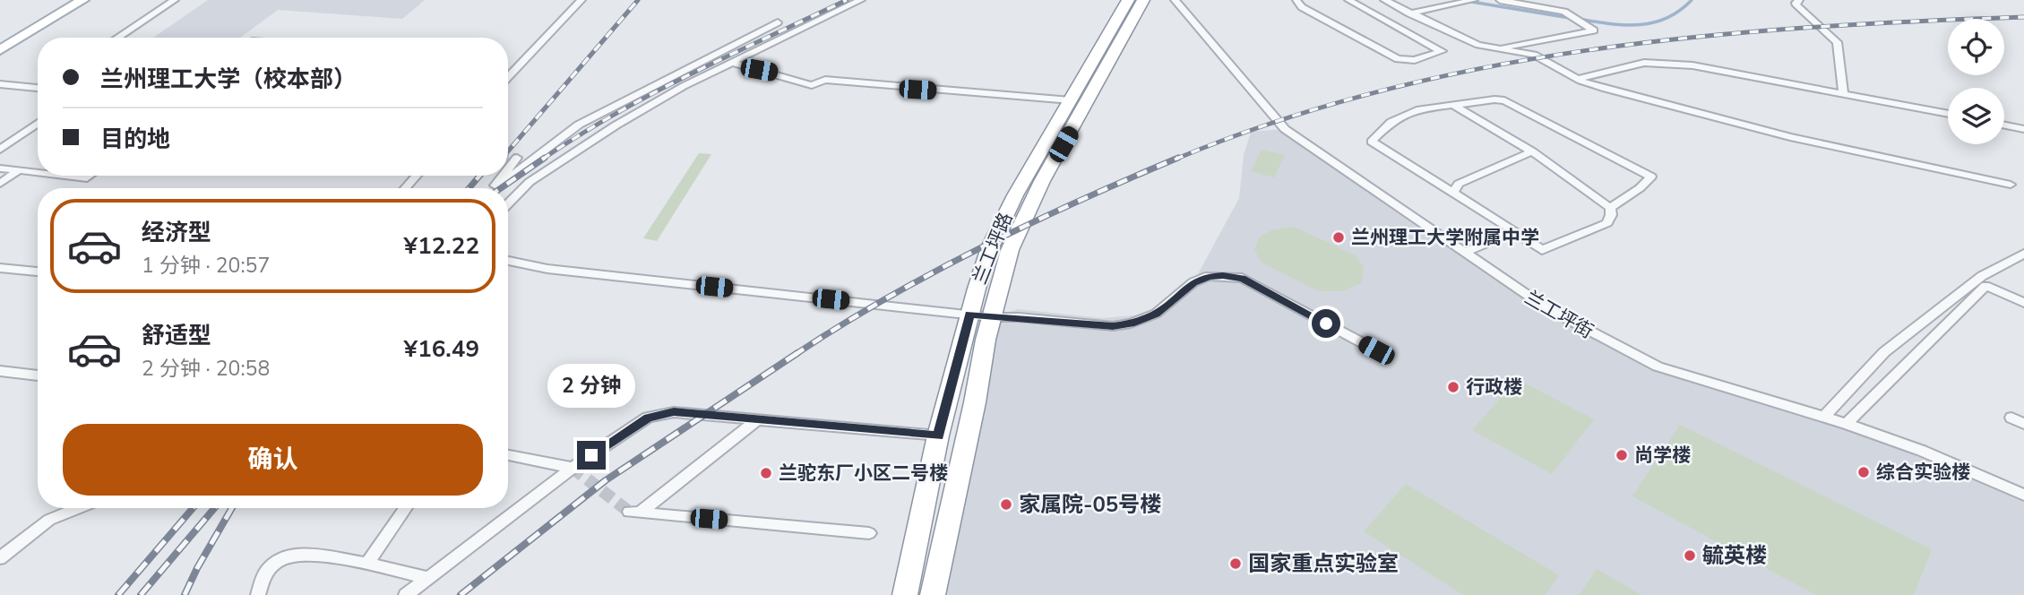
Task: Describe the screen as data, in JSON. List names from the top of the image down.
{
  "streets": {
    "highway": ["兰工坪路"],
    "street": ["兰工坪街"]
  },
  "places": [
    "兰州理工大学附属中学",
    "行政楼",
    "尚学楼",
    "综合实验楼",
    "兰驼东厂小区二号楼",
    "家属院-05号楼",
    "毓英楼",
    "国家重点实验室"
  ],
  "page": {
    "banner": ["兰州理工大学（校本部）", "目的地"],
    "list": [
      {
        "name": "经济型",
        "note": "1 分钟 · 20:57",
        "value": "¥12.22"
      },
      {
        "name": "舒适型",
        "note": "2 分钟 · 20:58",
        "value": "¥16.49"
      }
    ],
    "bubble": "2 分钟",
    "buttons": "确认"
  }
}
